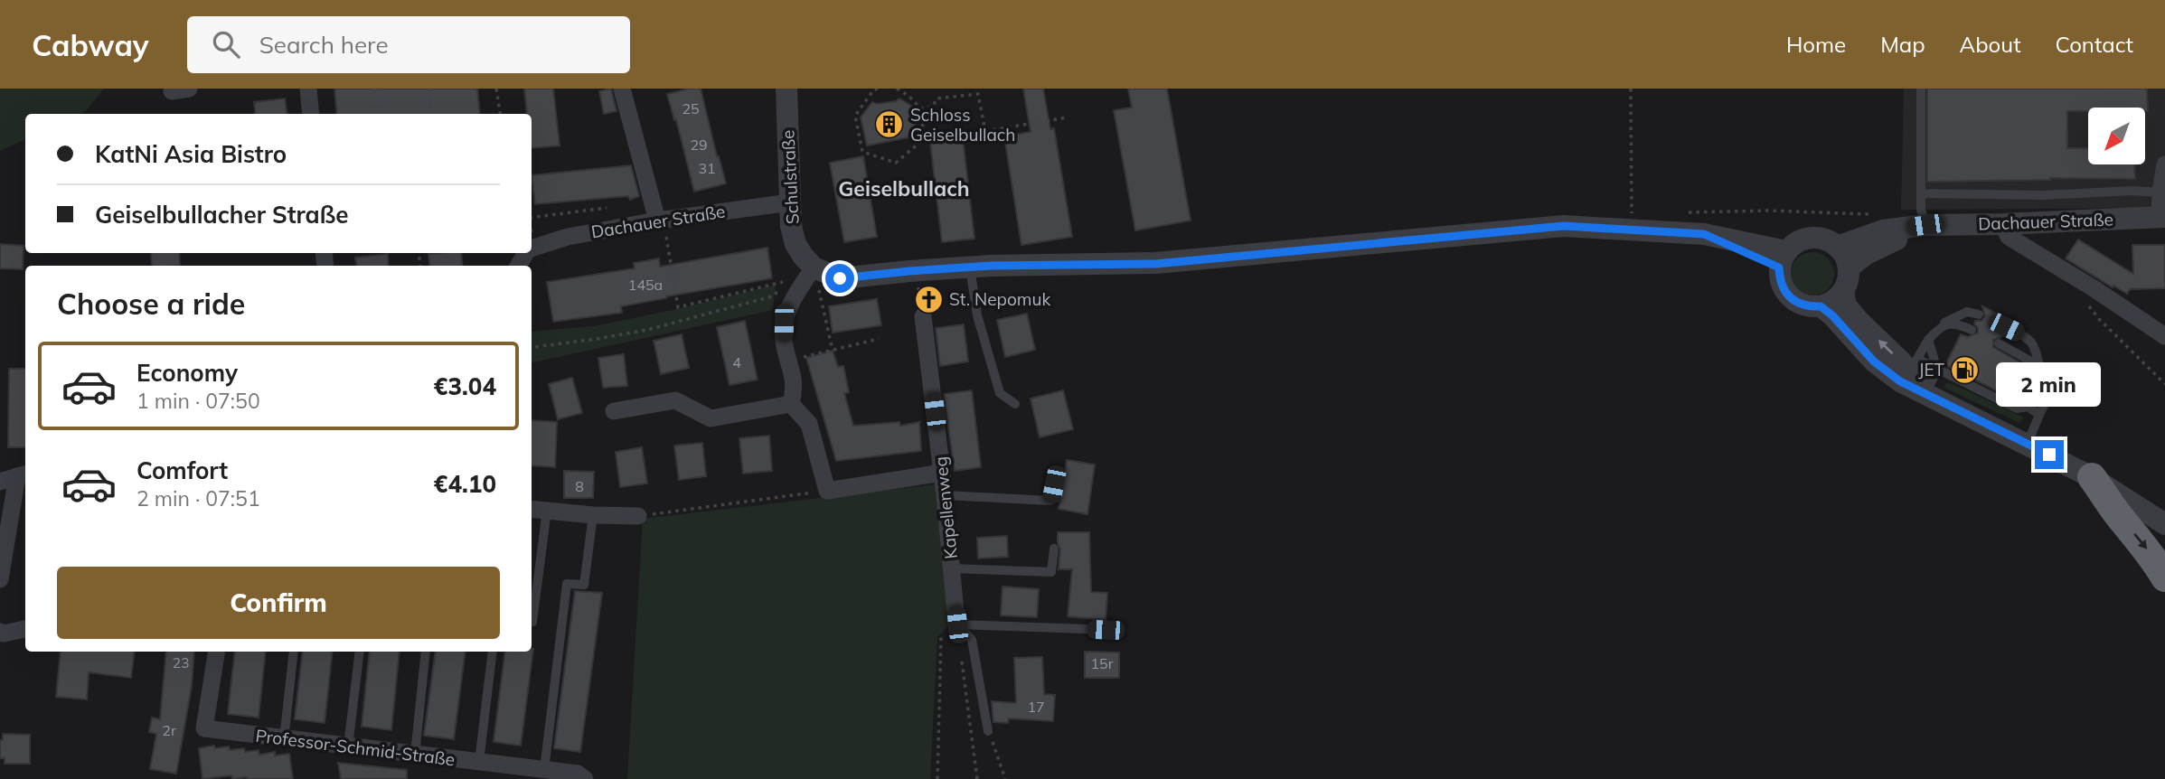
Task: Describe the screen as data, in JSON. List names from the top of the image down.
{
  "streets": {
    "street": [
      "Schulstraße",
      "Dachauer Straße",
      "Kapellenweg",
      "Professor-Schmid-Straße"
    ]
  },
  "crossings": [
    ["Schulstraße", "Dachauer Straße"]
  ],
  "districts": ["Geiselbullach"],
  "places": {
    "building": ["Schloss Geiselbullach"],
    "church": ["St. Nepomuk"],
    "fuel station": ["JET"]
  },
  "house_numbers": [
    "25",
    "29",
    "31",
    "145a",
    "4",
    "8",
    "23",
    "15r",
    "17",
    "2r"
  ],
  "north": "bottom left",
  "page": {
    "header": "Cabway",
    "search": "Search here",
    "nav": [
      "Home",
      "Map",
      "About",
      "Contact"
    ],
    "banner": ["KatNi Asia Bistro", "Geiselbullacher Straße"],
    "heading": "Choose a ride",
    "list": [
      {
        "name": "Economy",
        "note": "1 min · 07:50",
        "value": "€3.04"
      },
      {
        "name": "Comfort",
        "note": "2 min · 07:51",
        "value": "€4.10"
      }
    ],
    "bubble": "2 min",
    "buttons": "Confirm"
  }
}
